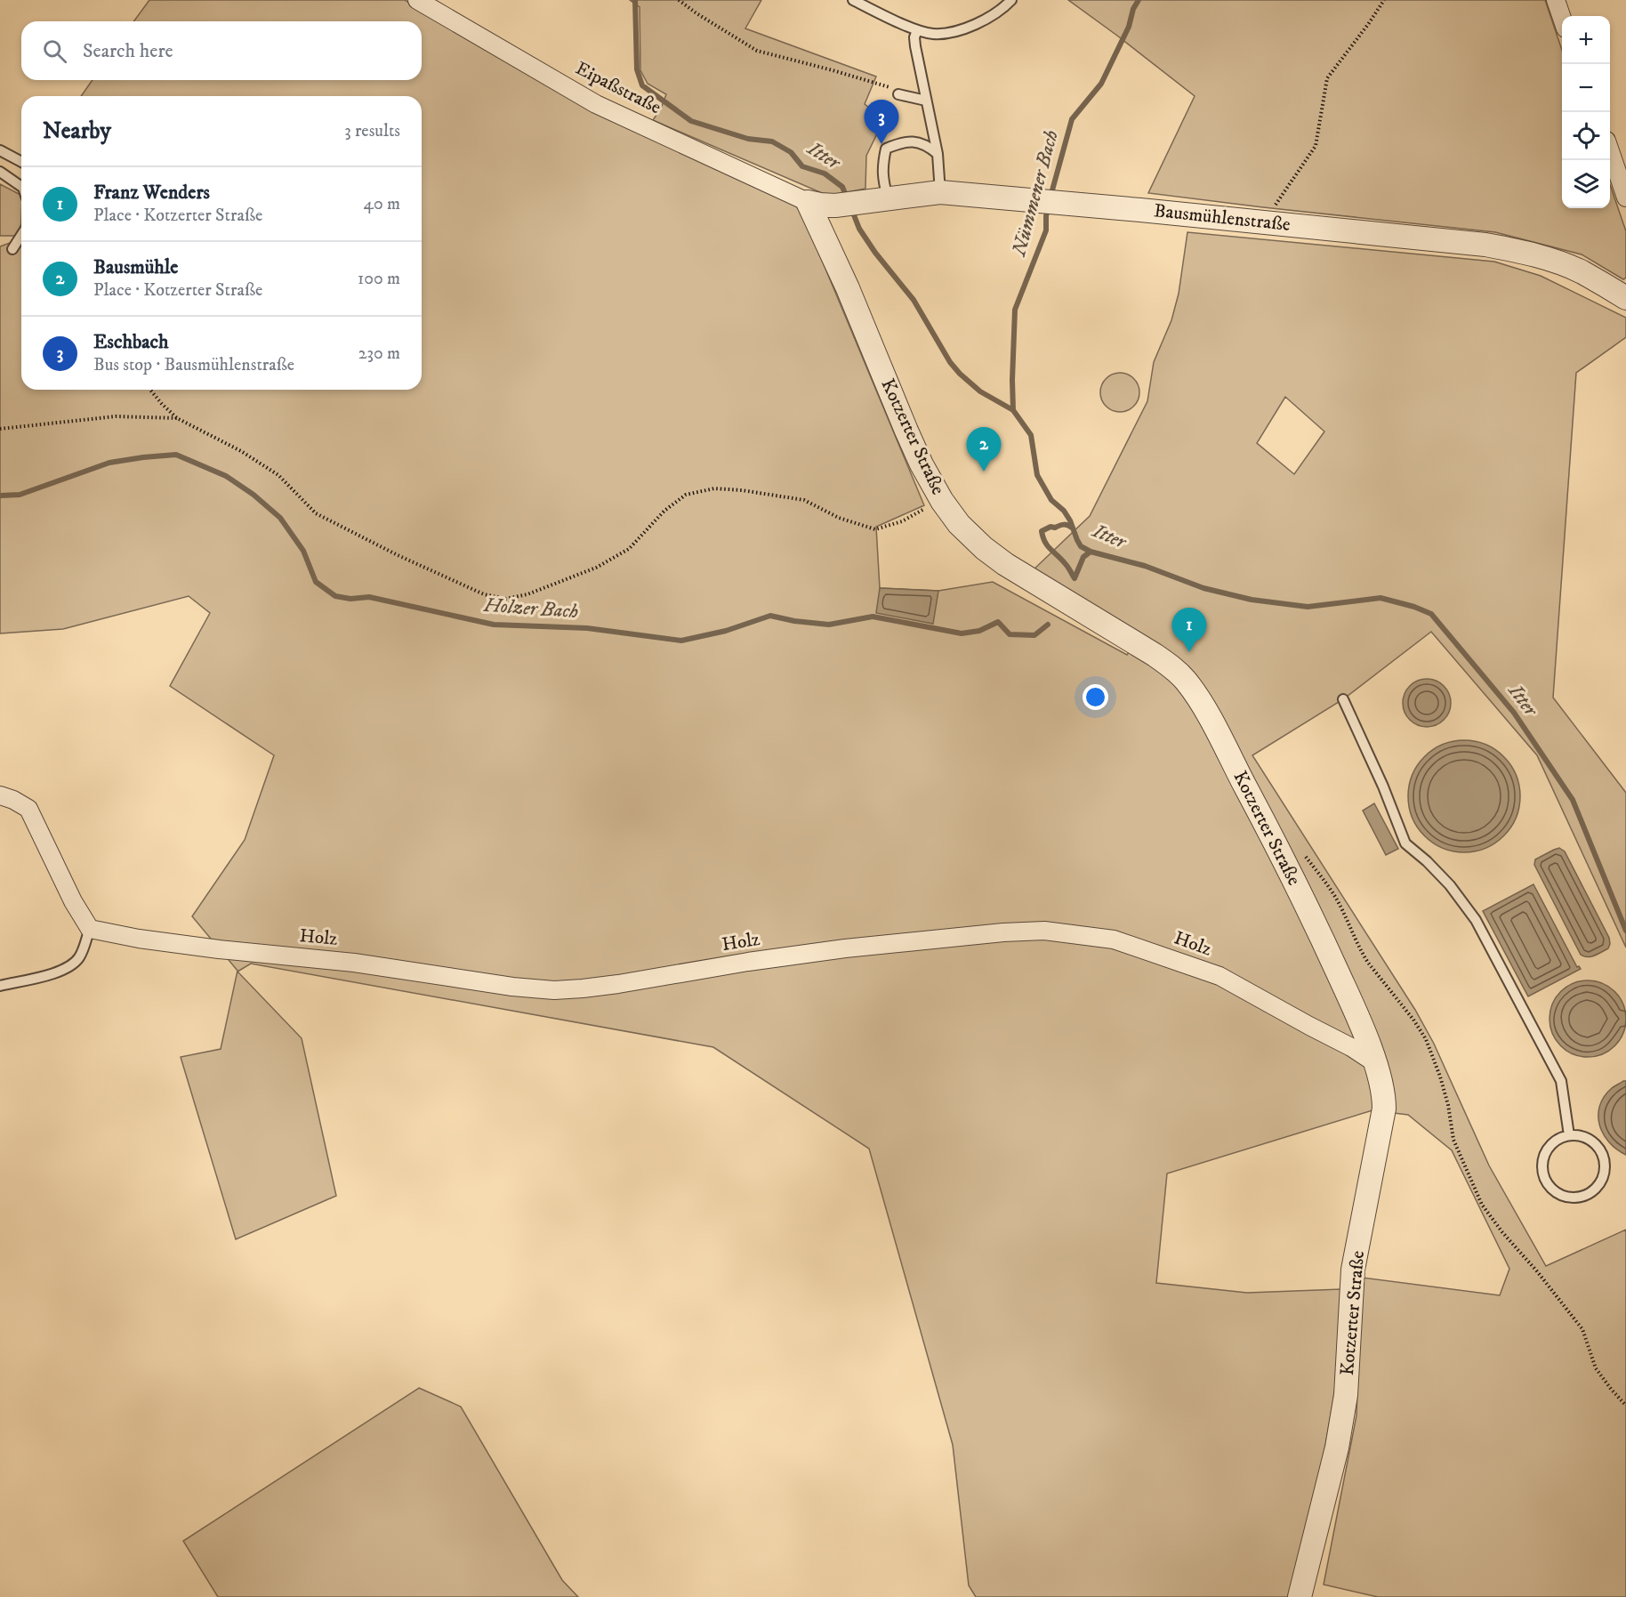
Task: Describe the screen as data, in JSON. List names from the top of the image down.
{
  "streets": {
    "street": [
      "Eipaßstraße",
      "Bausmühlenstraße",
      "Kotzerter Straße",
      "Holz"
    ]
  },
  "crossings": [
    ["Eipaßstraße", "Bausmühlenstraße"],
    ["Eipaßstraße", "Kotzerter Straße"],
    ["Bausmühlenstraße", "Kotzerter Straße"],
    ["Kotzerter Straße", "Holz"]
  ],
  "water": ["Itter", "Nümmener Bach", "Holzer Bach"],
  "page": {
    "map_buttons": ["+", "−"],
    "search": "Search here",
    "heading": ["Nearby", "3 results"],
    "pins": ["3", "2", "1"],
    "list": [
      {
        "mark": "1",
        "name": "Franz Wenders",
        "note": "Place · Kotzerter Straße",
        "value": "40 m"
      },
      {
        "mark": "2",
        "name": "Bausmühle",
        "note": "Place · Kotzerter Straße",
        "value": "100 m"
      },
      {
        "mark": "3",
        "name": "Eschbach",
        "note": "Bus stop · Bausmühlenstraße",
        "value": "230 m"
      }
    ]
  }
}
